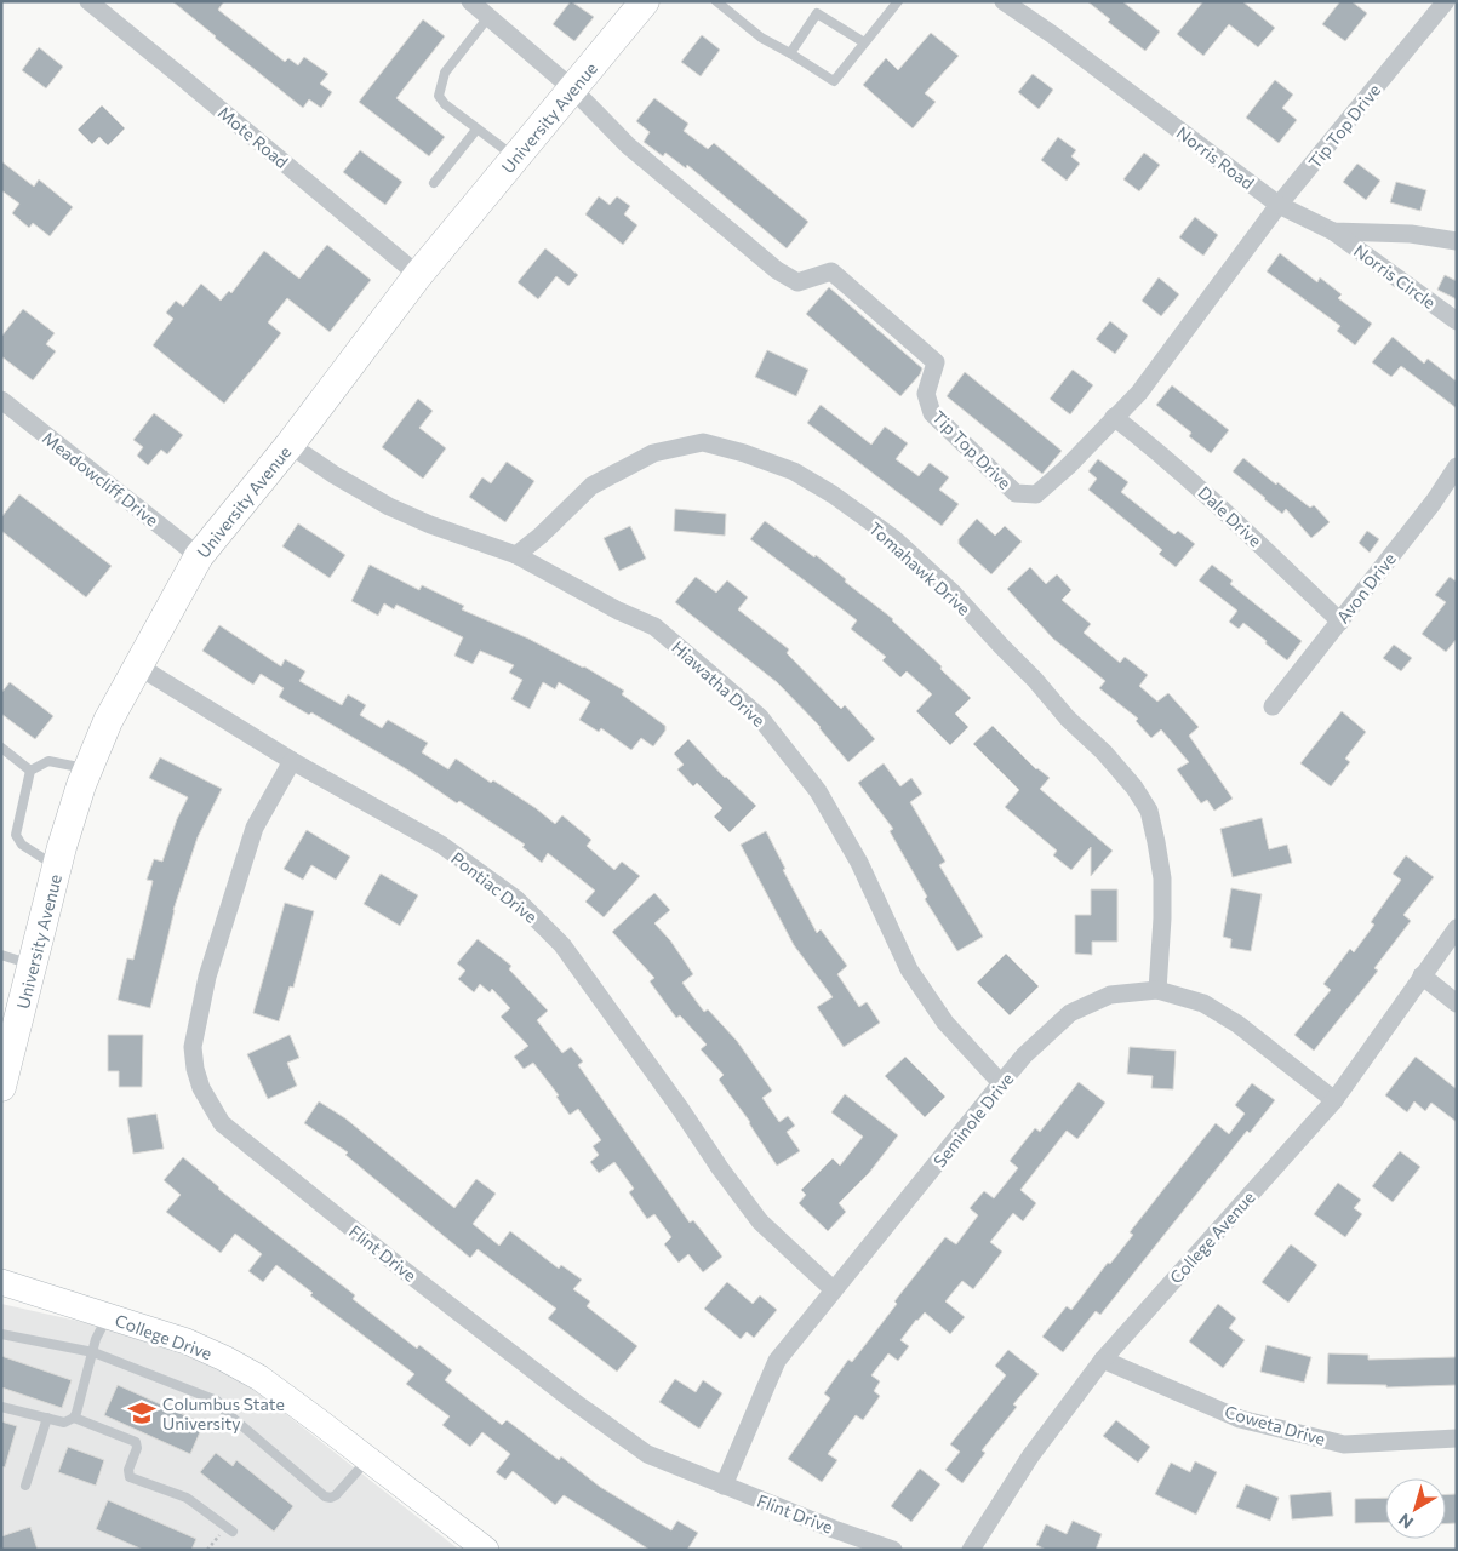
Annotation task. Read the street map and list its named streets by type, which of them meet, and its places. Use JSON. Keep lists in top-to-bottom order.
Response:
{
  "streets": {
    "main road": ["University Avenue"],
    "street": [
      "Tip Top Drive",
      "Mote Road",
      "Norris Road",
      "Norris Circle",
      "Meadowcliff Drive",
      "Dale Drive",
      "Tomahawk Drive",
      "Avon Drive",
      "Hiawatha Drive",
      "Pontiac Drive",
      "Seminole Drive",
      "College Avenue",
      "Flint Drive",
      "College Drive",
      "Coweta Drive"
    ]
  },
  "crossings": [
    ["University Avenue", "Tip Top Drive"],
    ["University Avenue", "Mote Road"],
    ["University Avenue", "Meadowcliff Drive"],
    ["University Avenue", "Hiawatha Drive"],
    ["University Avenue", "Pontiac Drive"],
    ["Tip Top Drive", "Norris Road"],
    ["Tip Top Drive", "Dale Drive"],
    ["Norris Road", "Norris Circle"],
    ["Dale Drive", "Avon Drive"],
    ["Tomahawk Drive", "Hiawatha Drive"],
    ["Tomahawk Drive", "Seminole Drive"],
    ["Hiawatha Drive", "Seminole Drive"],
    ["Pontiac Drive", "Seminole Drive"],
    ["Pontiac Drive", "Flint Drive"],
    ["Seminole Drive", "College Avenue"],
    ["Seminole Drive", "Flint Drive"],
    ["College Avenue", "Coweta Drive"]
  ],
  "places": {
    "school or university": ["Columbus State University"]
  },
  "north": "bottom left"
}
